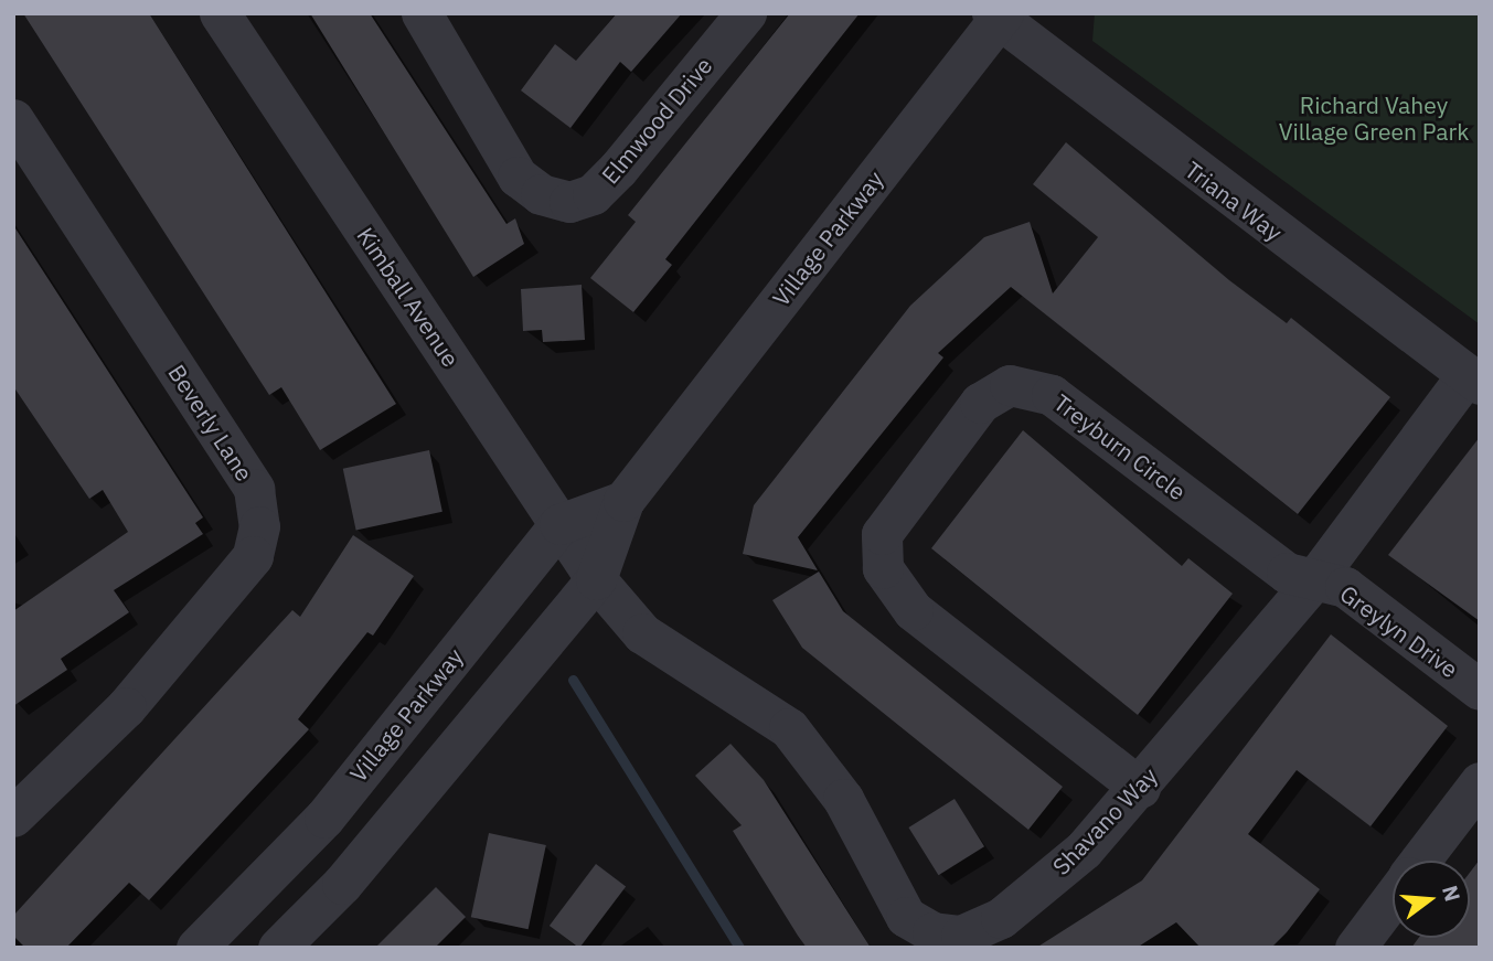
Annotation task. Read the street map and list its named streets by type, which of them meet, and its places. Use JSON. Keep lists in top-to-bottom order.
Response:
{
  "streets": {
    "street": [
      "Elmwood Drive",
      "Triana Way",
      "Village Parkway",
      "Kimball Avenue",
      "Beverly Lane",
      "Treyburn Circle",
      "Greylyn Drive",
      "Shavano Way"
    ]
  },
  "crossings": [
    ["Triana Way", "Village Parkway"],
    ["Triana Way", "Shavano Way"],
    ["Village Parkway", "Kimball Avenue"],
    ["Village Parkway", "Shavano Way"],
    ["Kimball Avenue", "Shavano Way"],
    ["Treyburn Circle", "Greylyn Drive"],
    ["Treyburn Circle", "Shavano Way"],
    ["Greylyn Drive", "Shavano Way"]
  ],
  "parks": ["Richard Vahey Village Green Park"],
  "north": "right"
}
